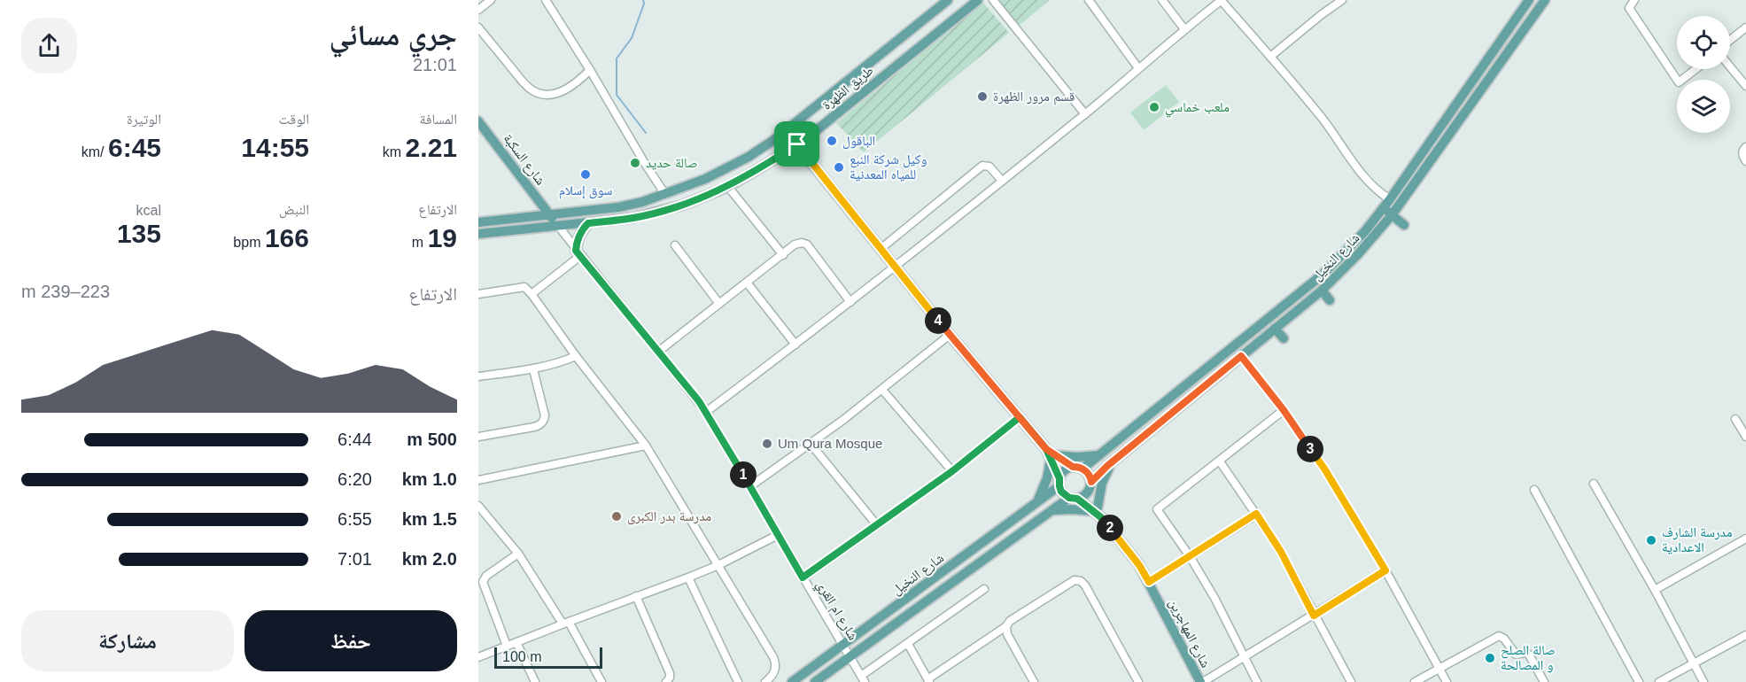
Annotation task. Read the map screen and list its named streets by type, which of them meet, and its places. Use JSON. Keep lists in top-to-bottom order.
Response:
{
  "streets": {
    "main road": [
      "طريق الظهرة",
      "شارع السكبة",
      "شارع النخيل",
      "شارع ام القري",
      "شارع المهاجرين"
    ]
  },
  "crossings": [
    ["طريق الظهرة", "شارع السكبة"],
    ["طريق الظهرة", "شارع ام القري"],
    ["شارع السكبة", "شارع ام القري"],
    ["شارع النخيل", "شارع ام القري"],
    ["شارع النخيل", "شارع المهاجرين"]
  ],
  "places": [
    "قسم مرور الظهرة",
    "ملعب خماسي",
    "الباقول",
    "صالة حديد",
    "وكيل شركة النبع للمياه المعدنية",
    "سوق إسلام",
    "Um Qura Mosque",
    "مدرسة بدر الكبرى",
    "مدرسة الشارف الاعدادية",
    "صالة الصلح و المصالحة"
  ],
  "scale_bar": "100 m",
  "page": {
    "heading": ["جري مسائي", "21:01"],
    "stats": [
      ["المسافة", "2.21 km"],
      ["الوقت", "14:55"],
      ["الوتيرة", "6:45 /km"],
      ["الارتفاع", "19 m"],
      ["النبض", "166 bpm"],
      ["kcal", "135"]
    ],
    "chart": ["الارتفاع", "223–239 m"],
    "pins": [
      "4",
      "3",
      "1",
      "2"
    ],
    "list": [
      {
        "name": "500 m",
        "note": "6:44"
      },
      {
        "name": "1.0 km",
        "note": "6:20"
      },
      {
        "name": "1.5 km",
        "note": "6:55"
      },
      {
        "name": "2.0 km",
        "note": "7:01"
      }
    ],
    "buttons": ["حفظ", "مشاركة"],
    "scale": "100 m"
  }
}
